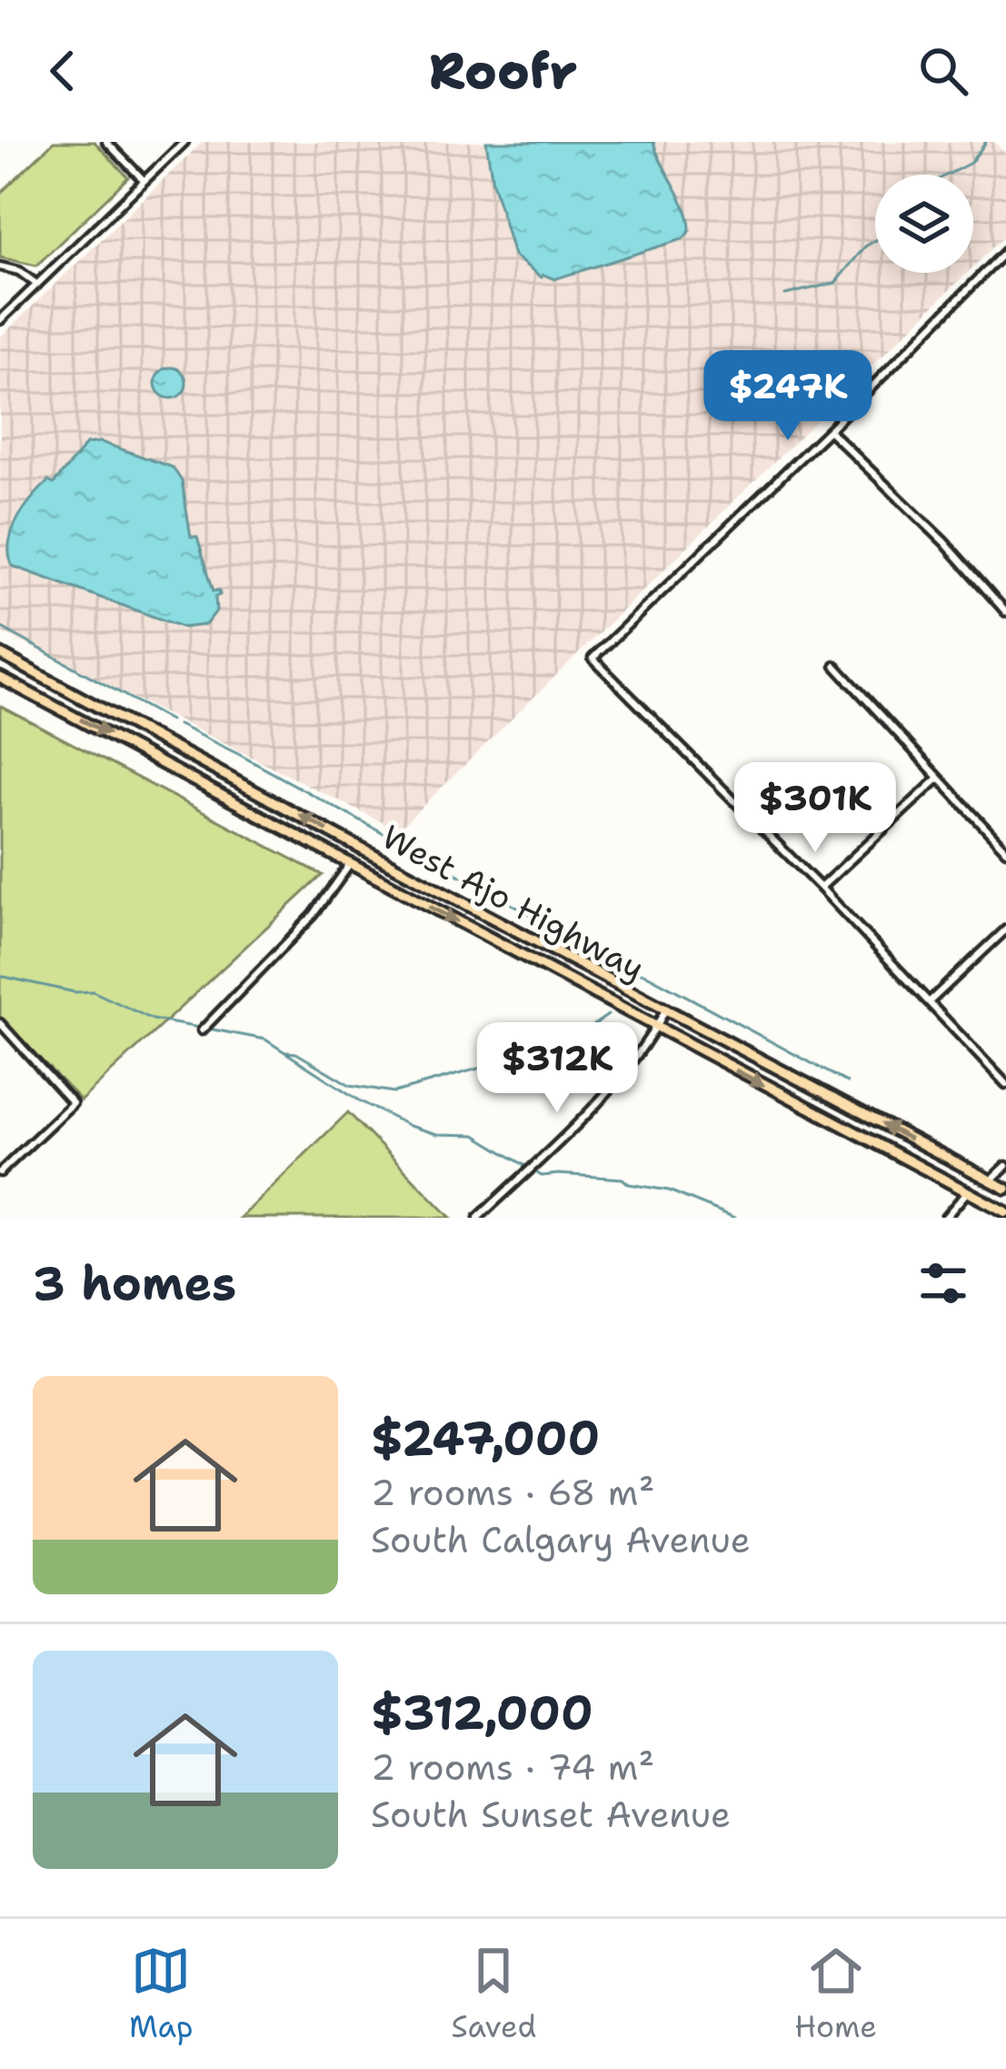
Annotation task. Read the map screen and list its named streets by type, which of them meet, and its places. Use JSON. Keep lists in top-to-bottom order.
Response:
{
  "streets": {
    "main road": ["West Ajo Highway"]
  },
  "page": {
    "header": "Roofr",
    "price": ["$247K", "$301K", "$312K"],
    "heading": "3 homes",
    "list": [
      {
        "name": "$247,000",
        "note": "2 rooms · 68 m² · South Calgary Avenue"
      },
      {
        "name": "$312,000",
        "note": "2 rooms · 74 m² · South Sunset Avenue"
      }
    ],
    "tabs": ["Map", "Saved", "Home"]
  }
}
